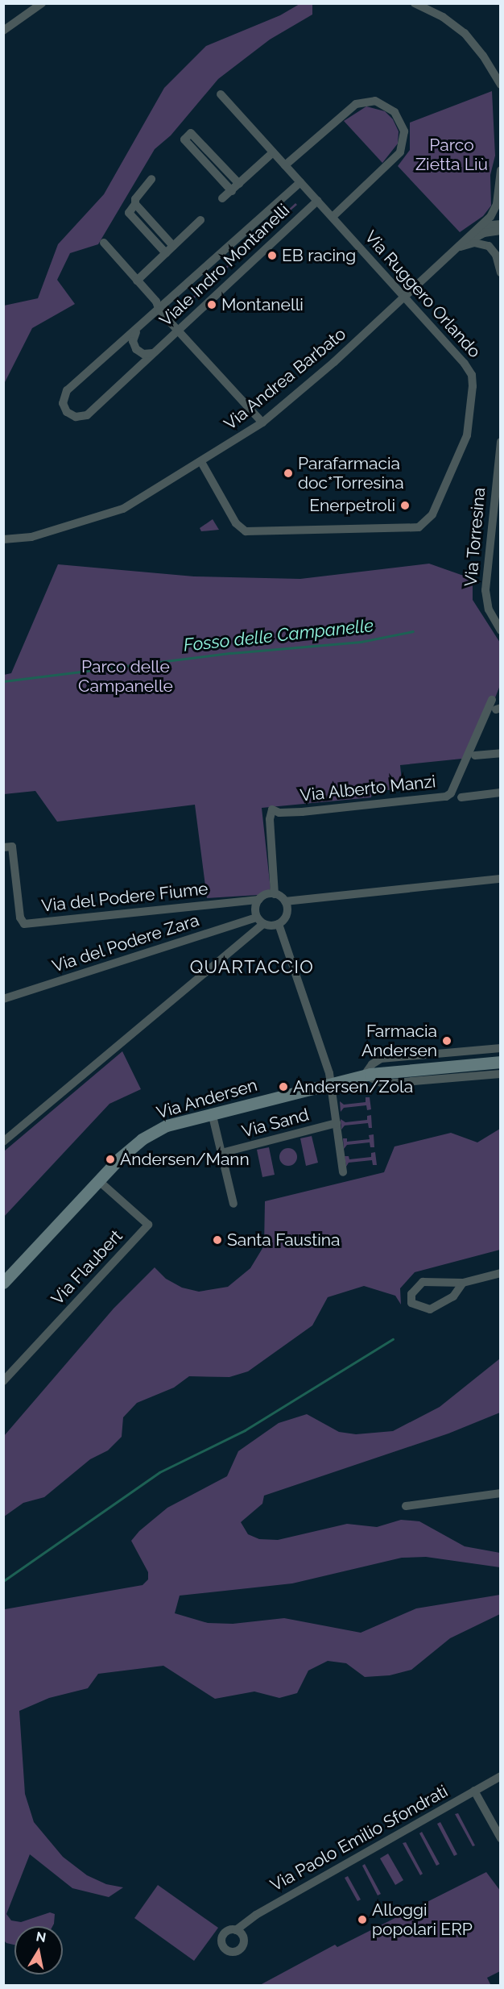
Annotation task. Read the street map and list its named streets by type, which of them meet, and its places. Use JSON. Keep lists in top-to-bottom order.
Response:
{
  "streets": {
    "street": [
      "Viale Indro Montanelli",
      "Via Ruggero Orlando",
      "Via Andrea Barbato",
      "Via Torresina",
      "Via Alberto Manzi",
      "Via del Podere Fiume",
      "Via del Podere Zara",
      "Via Andersen",
      "Via Sand",
      "Via Flaubert",
      "Via Paolo Emilio Sfondrati"
    ]
  },
  "crossings": [
    ["Viale Indro Montanelli", "Via Ruggero Orlando"],
    ["Via Ruggero Orlando", "Via Andrea Barbato"],
    ["Via Alberto Manzi", "Via del Podere Fiume"],
    ["Via Alberto Manzi", "Via del Podere Zara"],
    ["Via del Podere Fiume", "Via del Podere Zara"],
    ["Via Andersen", "Via Flaubert"]
  ],
  "districts": ["QUARTACCIO"],
  "water": ["Fosso delle Campanelle"],
  "parks": ["Parco Zietta Liù", "Parco delle Campanelle"],
  "places": [
    "EB racing",
    "Montanelli",
    "Parafarmacia doc*Torresina",
    "Enerpetroli",
    "Farmacia Andersen",
    "Andersen/Zola",
    "Andersen/Mann",
    "Santa Faustina",
    "Alloggi popolari ERP"
  ],
  "north": "top"
}
